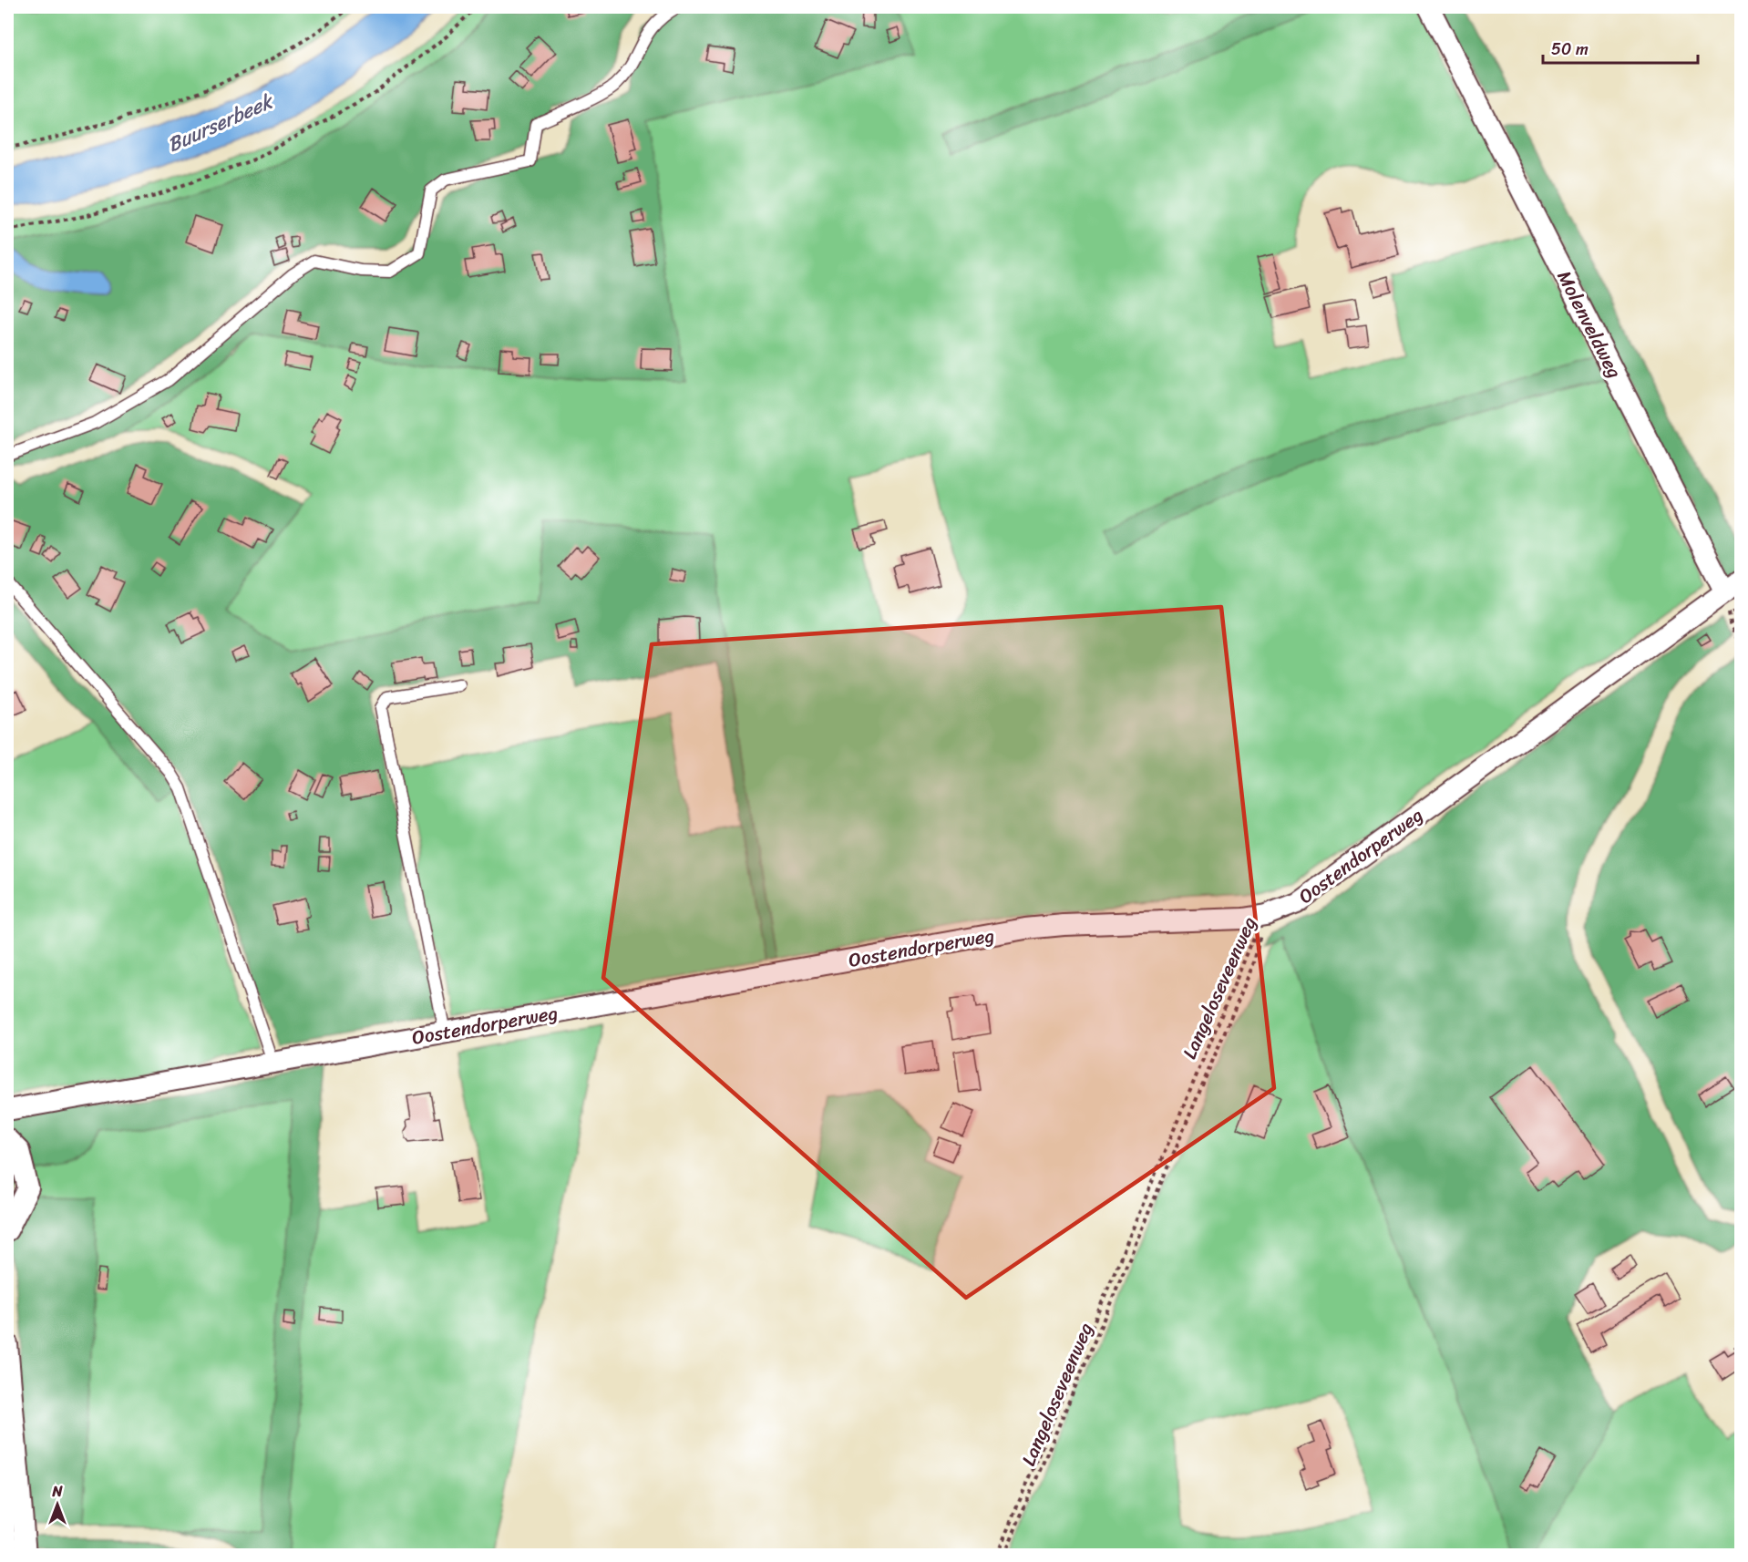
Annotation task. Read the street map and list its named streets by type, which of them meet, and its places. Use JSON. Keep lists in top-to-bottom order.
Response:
{
  "streets": {
    "street": ["Molenveldweg", "Oostendorperweg"],
    "path": ["Langeloseveenweg"]
  },
  "crossings": [
    ["Molenveldweg", "Oostendorperweg"],
    ["Oostendorperweg", "Langeloseveenweg"]
  ],
  "water": ["Buurserbeek"],
  "scale_bar": "50 m",
  "north": "top"
}
